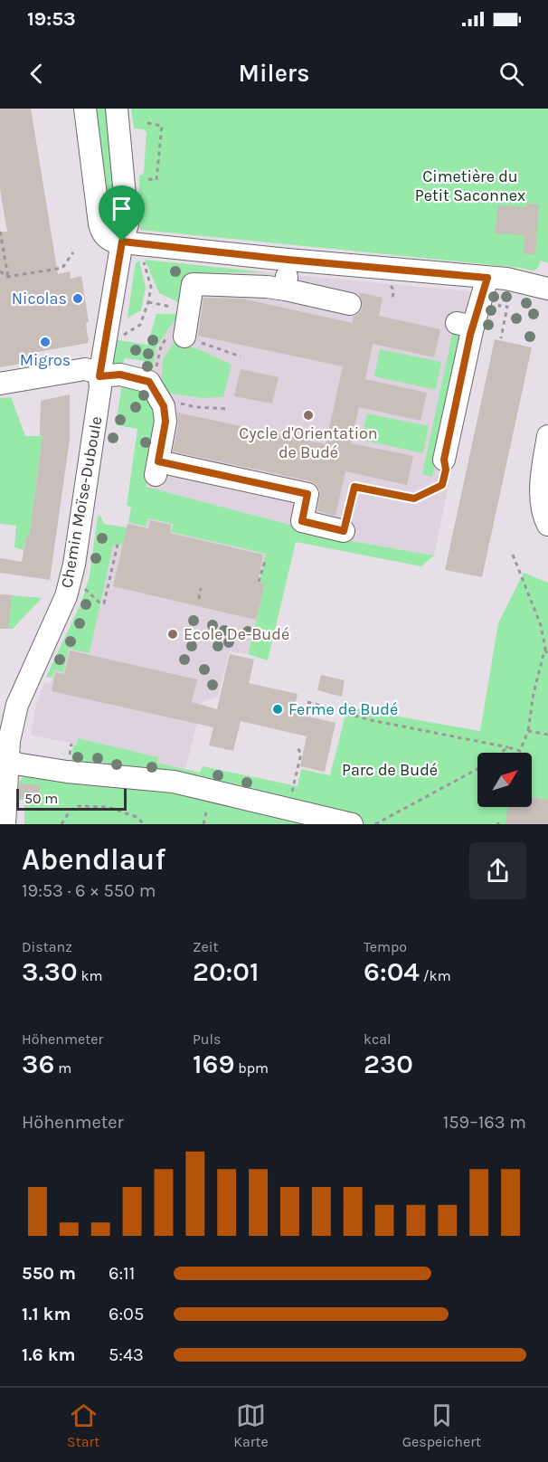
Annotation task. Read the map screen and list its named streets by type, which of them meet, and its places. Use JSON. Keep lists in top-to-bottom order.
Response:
{
  "streets": {
    "street": ["Chemin Moïse-Duboule"]
  },
  "parks": ["Cimetière du Petit Saconnex", "Parc de Budé"],
  "places": [
    "Nicolas",
    "Migros",
    "Cycle d'Orientation de Budé",
    "Ecole De-Budé",
    "Ferme de Budé"
  ],
  "scale_bar": "50 m",
  "north": "top right",
  "page": {
    "status": "19:53",
    "header": "Milers",
    "scale": "50 m",
    "heading": ["Abendlauf", "19:53 · 6 × 550 m"],
    "stats": [
      ["Distanz", "3.30 km"],
      ["Zeit", "20:01"],
      ["Tempo", "6:04 /km"],
      ["Höhenmeter", "36 m"],
      ["Puls", "169 bpm"],
      ["kcal", "230"]
    ],
    "chart": ["Höhenmeter", "159–163 m"],
    "list": [
      {
        "name": "550 m",
        "note": "6:11"
      },
      {
        "name": "1.1 km",
        "note": "6:05"
      },
      {
        "name": "1.6 km",
        "note": "5:43"
      }
    ],
    "tabs": ["Start", "Karte", "Gespeichert"]
  }
}
